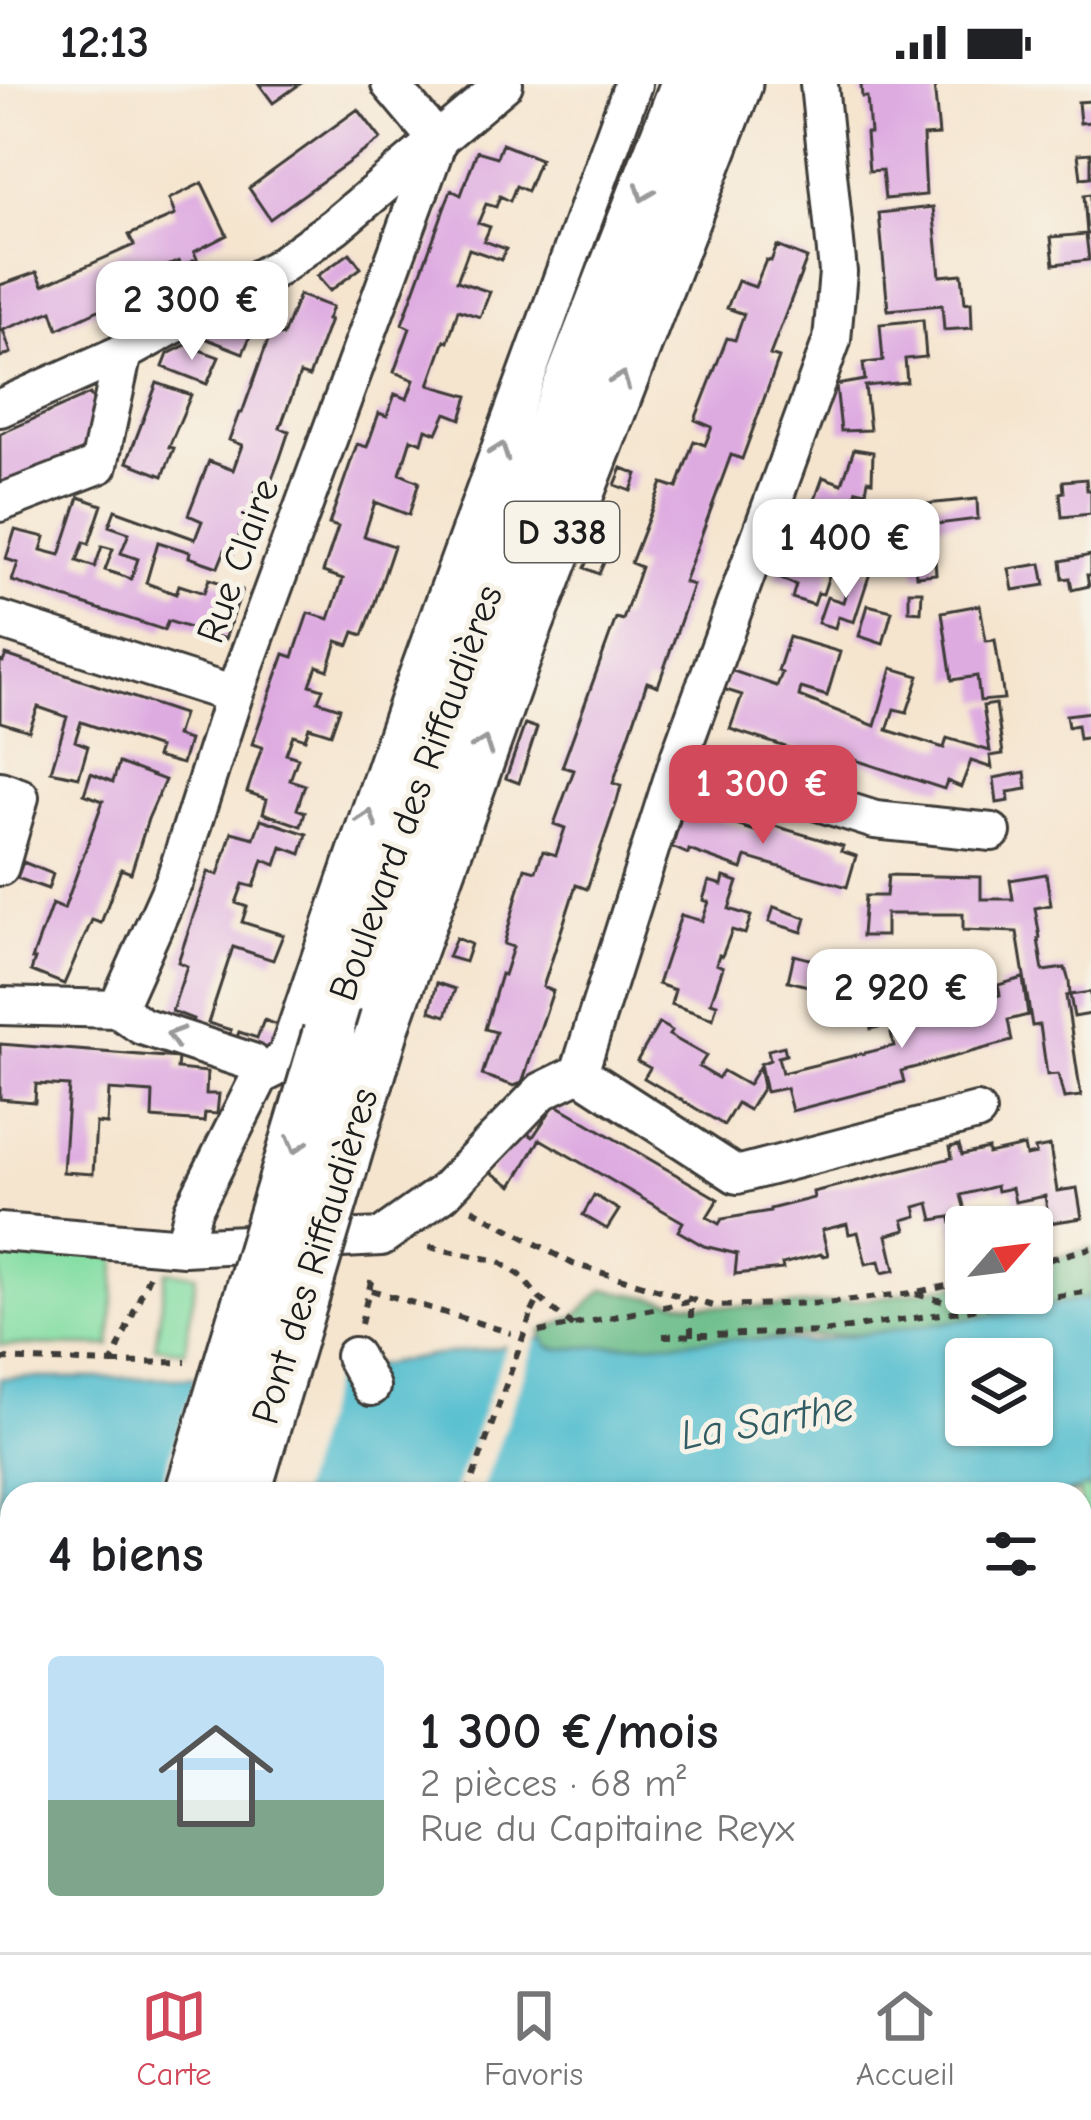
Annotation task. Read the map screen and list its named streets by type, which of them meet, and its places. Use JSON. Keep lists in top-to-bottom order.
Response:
{
  "streets": {
    "highway": ["D 338", "Boulevard des Riffaudières", "Pont des Riffaudières"],
    "street": ["Rue Claire"]
  },
  "crossings": [
    ["Boulevard des Riffaudières", "Pont des Riffaudières"]
  ],
  "water": ["La Sarthe"],
  "north": "top right",
  "page": {
    "status": "12:13",
    "price": [
      "2 300 €",
      "1 400 €",
      "1 300 €",
      "2 920 €"
    ],
    "heading": "4 biens",
    "list": [
      {
        "name": "1 300 €/mois",
        "note": "2 pièces · 68 m² · Rue du Capitaine Reyx"
      }
    ],
    "tabs": ["Carte", "Favoris", "Accueil"]
  }
}
